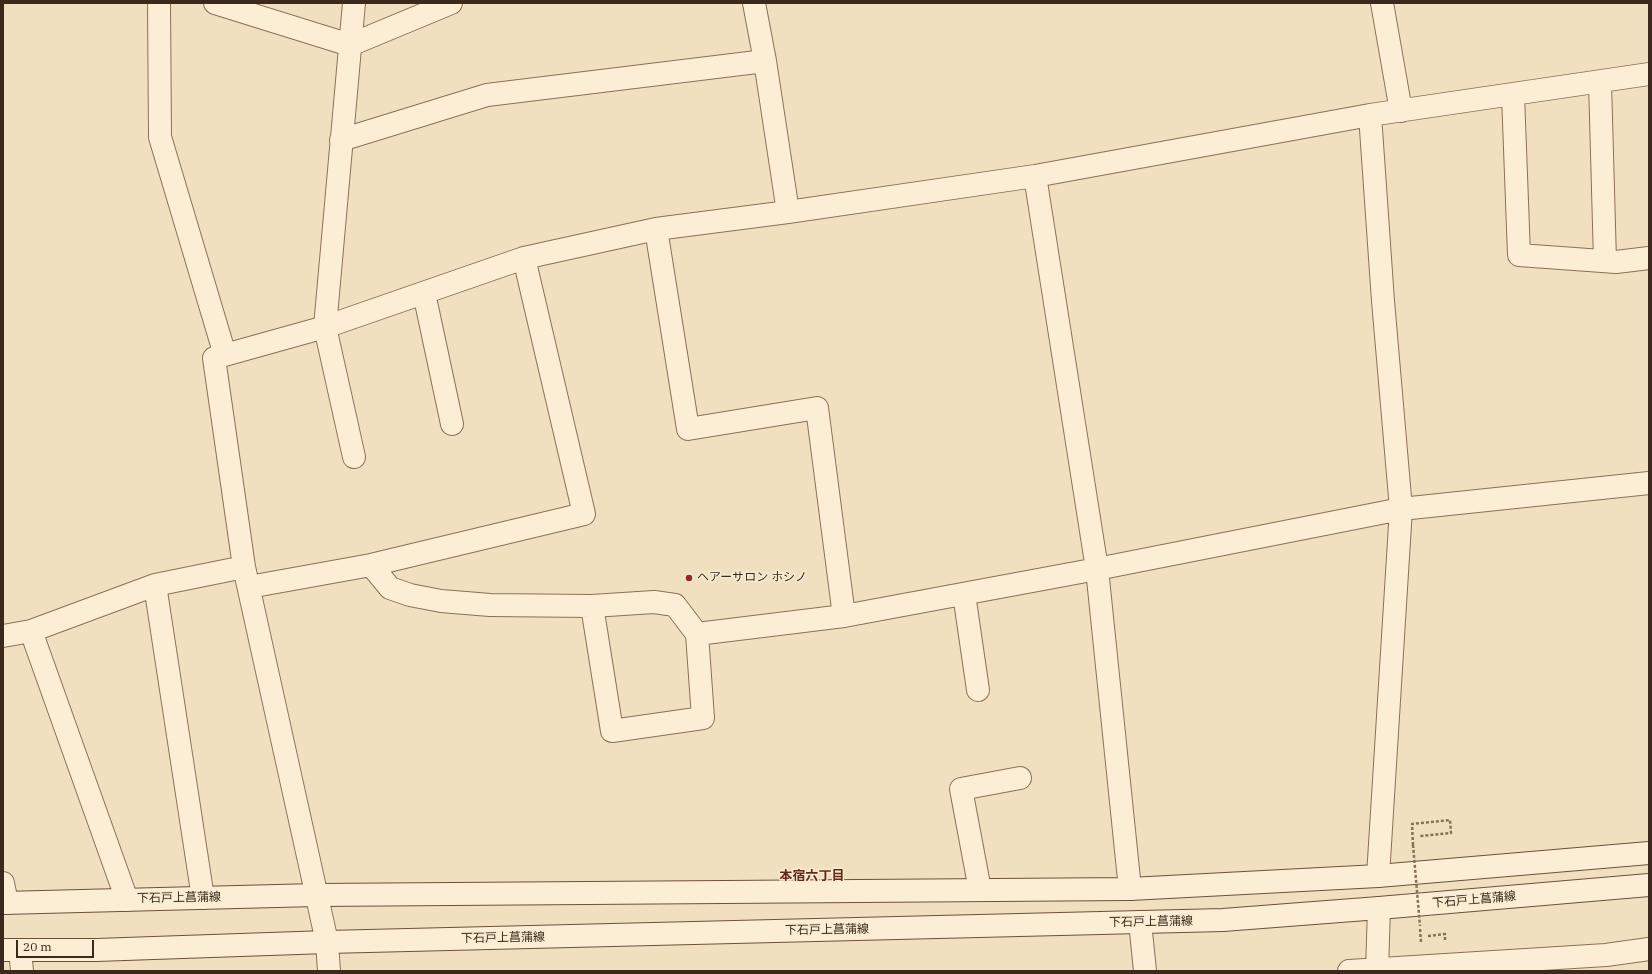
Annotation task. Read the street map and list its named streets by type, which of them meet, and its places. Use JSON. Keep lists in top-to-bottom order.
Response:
{
  "streets": {
    "street": ["下石戸上菖蒲線"]
  },
  "districts": ["本宿六丁目"],
  "places": ["ヘアーサロン ホシノ"],
  "scale_bar": "20 m"
}
